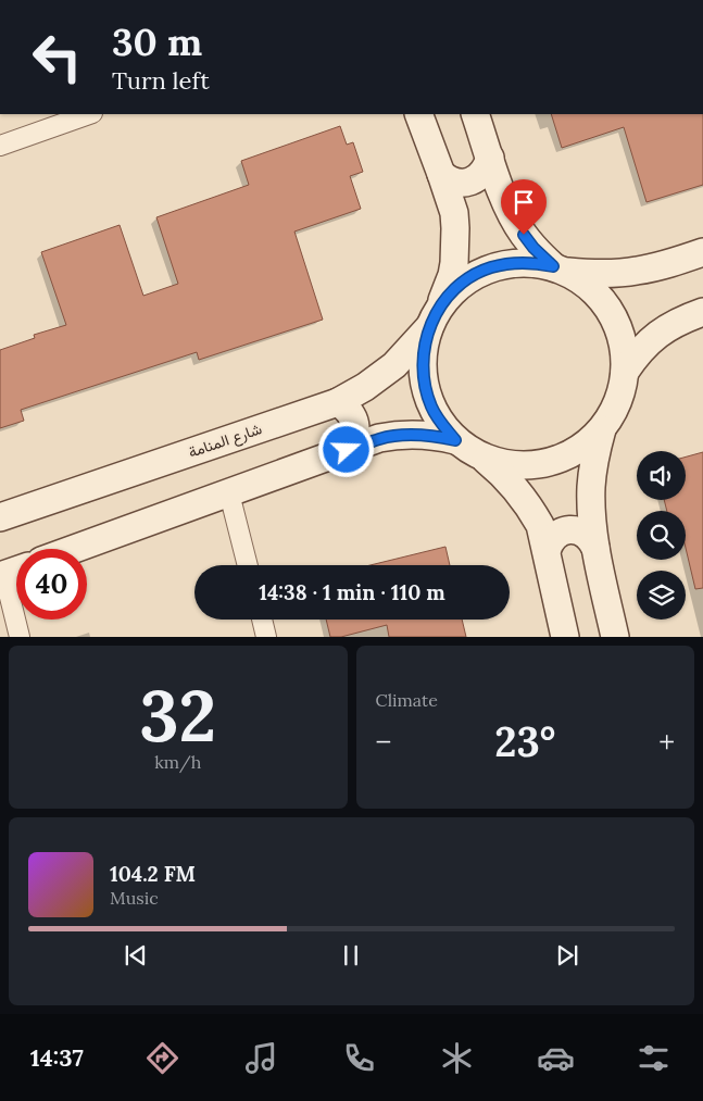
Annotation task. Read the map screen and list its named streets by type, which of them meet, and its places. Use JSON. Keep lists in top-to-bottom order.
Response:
{
  "streets": {
    "street": ["شارع المنامة"]
  },
  "page": {
    "turn": ["30 m", "Turn left"],
    "limit": "40",
    "trip": "14:38 · 1 min · 110 m",
    "tile": [
      ["32", "km/h"],
      "Climate"
    ],
    "heat": ["−", "23°", "+"],
    "song": ["104.2 FM", "Music"],
    "tabs": "14:37"
  }
}
